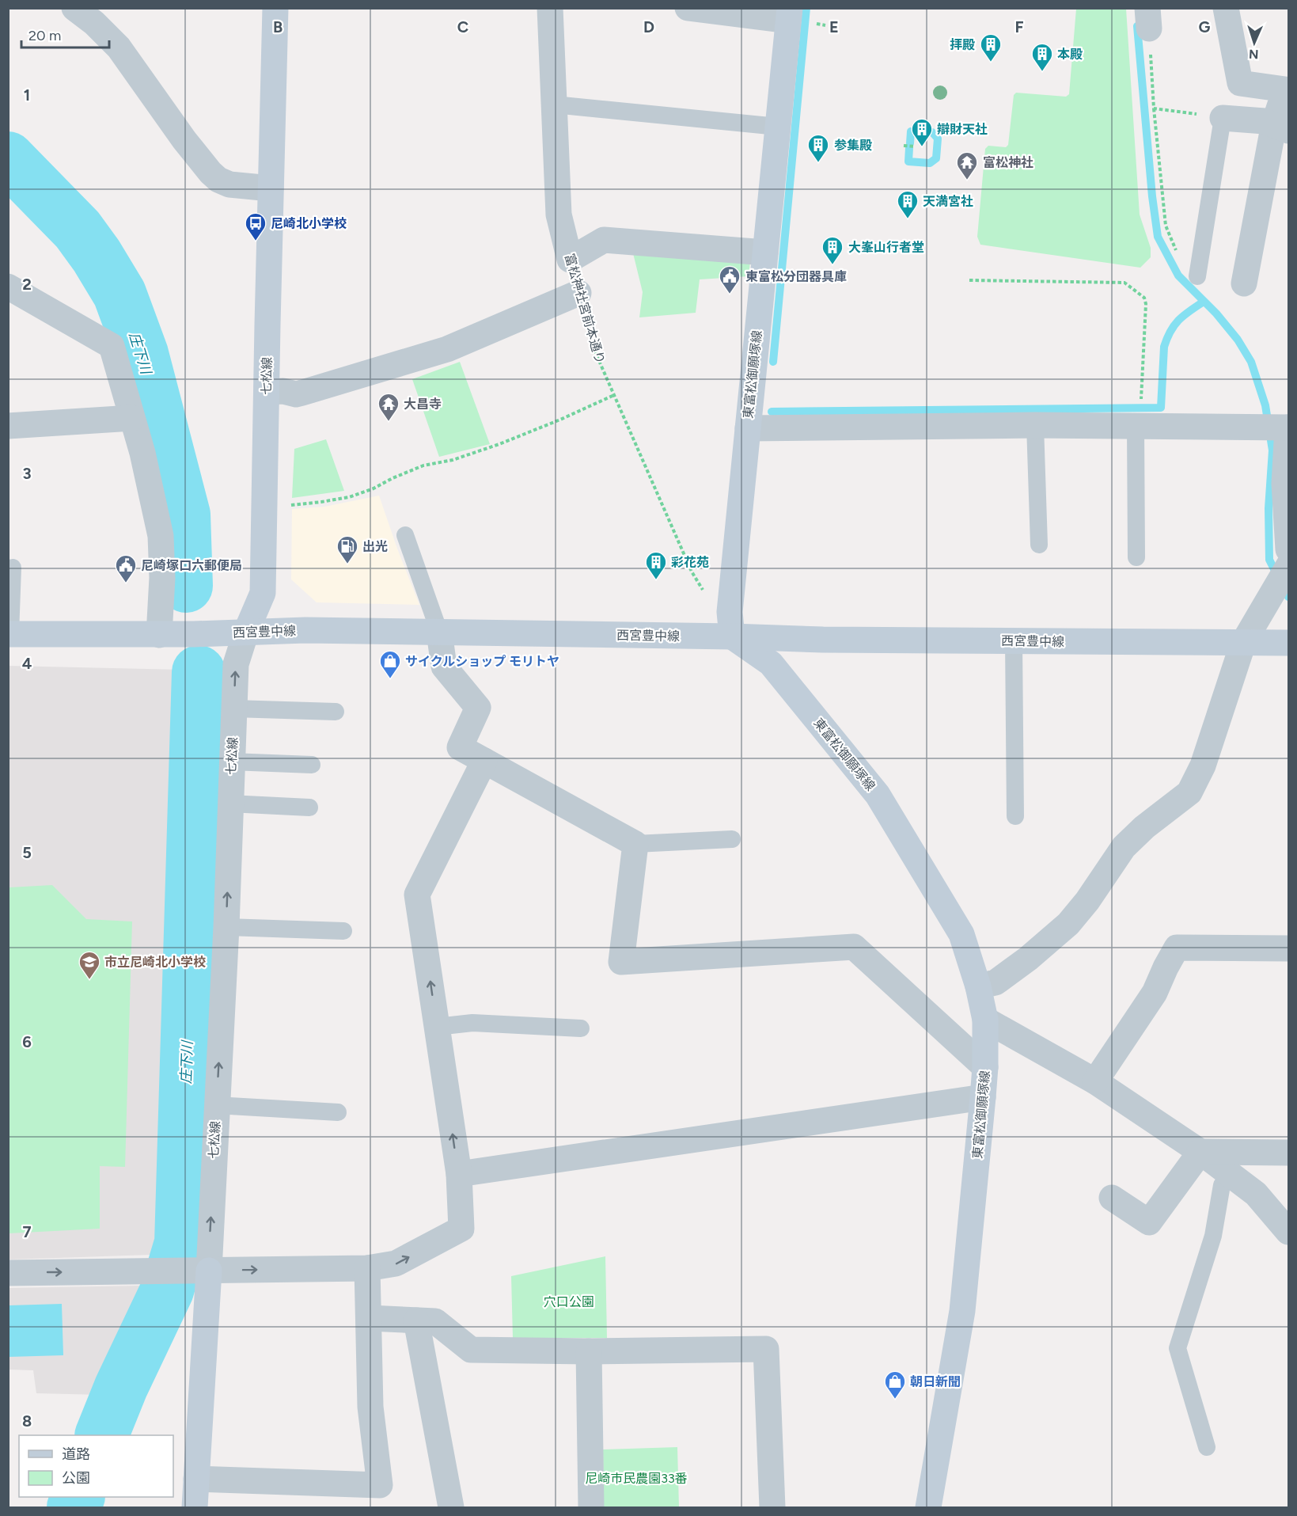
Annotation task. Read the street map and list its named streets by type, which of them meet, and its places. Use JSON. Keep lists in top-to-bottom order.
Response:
{
  "streets": {
    "main road": ["東富松御願塚線", "七松線", "西宮豊中線"],
    "street": ["富松神社宮前本通り"]
  },
  "crossings": [
    ["富松神社宮前本通り", "東富松御願塚線"],
    ["東富松御願塚線", "西宮豊中線"],
    ["七松線", "西宮豊中線"]
  ],
  "one_way": ["七松線"],
  "water": ["庄下川"],
  "parks": ["穴口公園", "尼崎市民農園33番"],
  "places": {
    "building": [
      "拝殿",
      "本殿",
      "辯財天社",
      "参集殿",
      "天満宮社",
      "大峯山行者堂",
      "彩花苑"
    ],
    "temple": ["富松神社", "大昌寺"],
    "bus stop": ["尼崎北小学校"],
    "public building": ["東富松分団器具庫", "尼崎塚口六郵便局"],
    "fuel station": ["出光"],
    "shop": ["サイクルショップ モリトヤ", "朝日新聞"],
    "school or university": ["市立尼崎北小学校"]
  },
  "legend": ["道路", "公園"],
  "scale_bar": "20 m",
  "north": "bottom",
  "grid": {
    "columns": [
      "B",
      "C",
      "D",
      "E",
      "F",
      "G"
    ],
    "rows": [
      "1",
      "2",
      "3",
      "4",
      "5",
      "6",
      "7",
      "8"
    ]
  }
}
